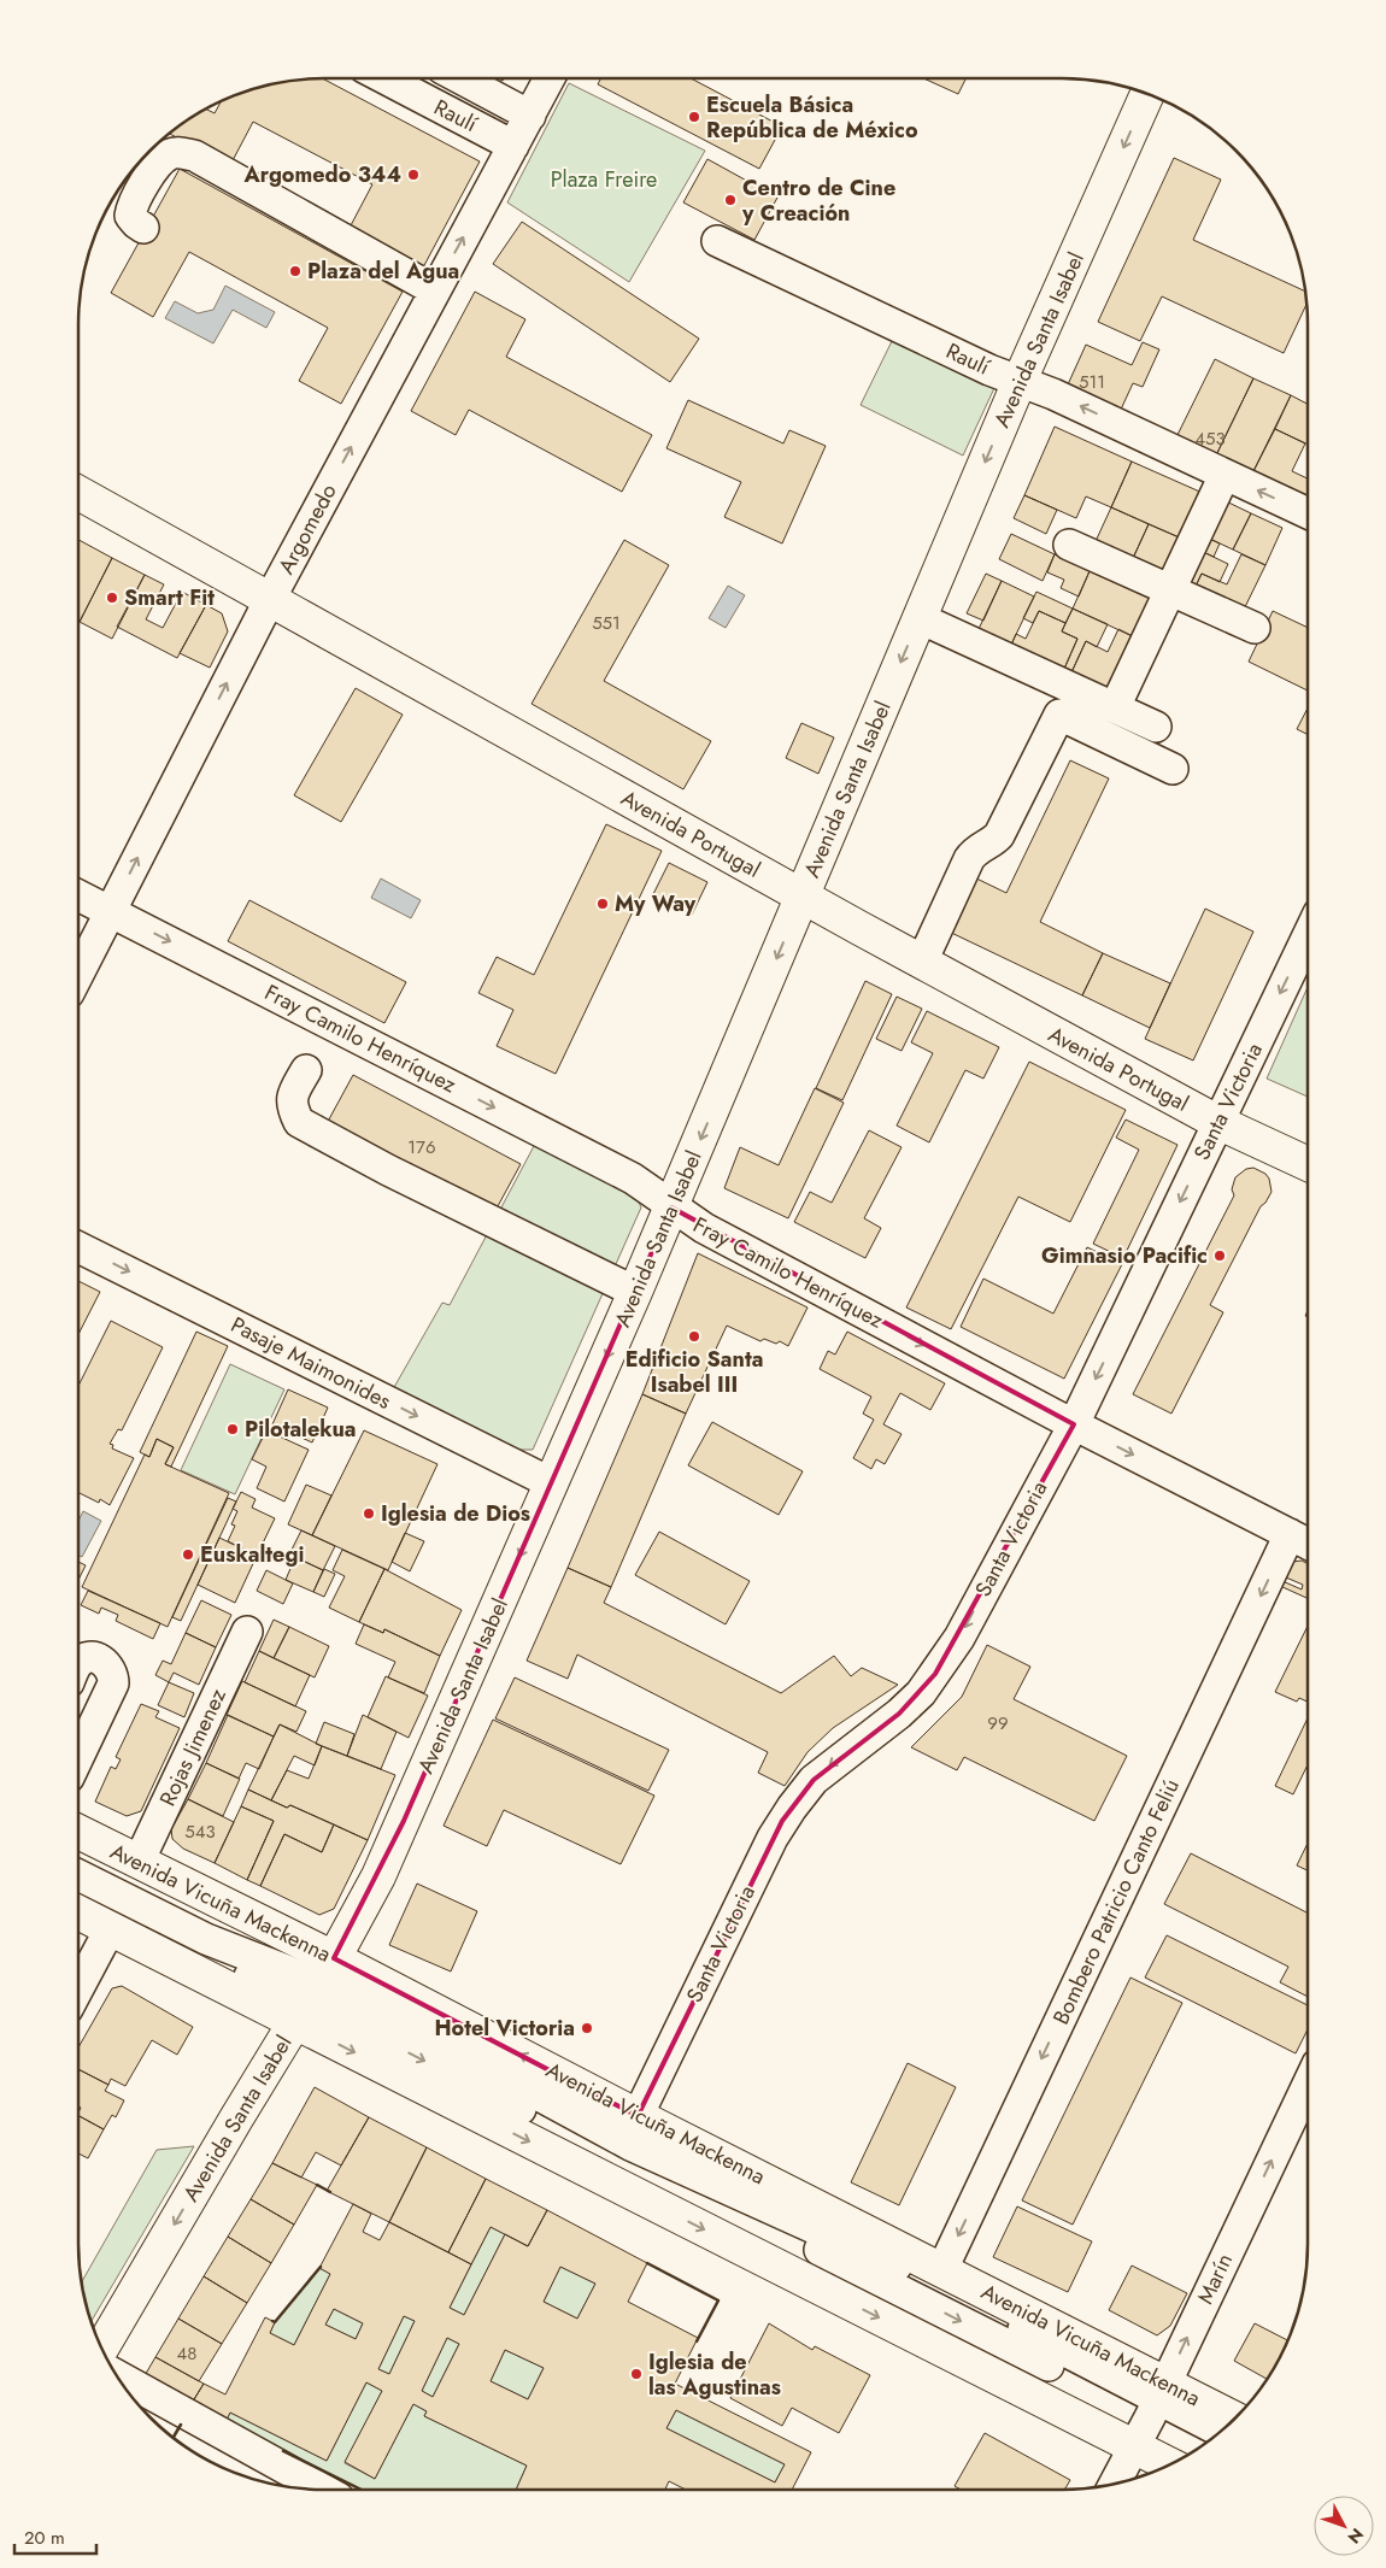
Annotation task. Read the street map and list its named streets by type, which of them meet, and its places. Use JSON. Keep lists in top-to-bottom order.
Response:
{
  "streets": {
    "main road": ["Avenida Santa Isabel", "Avenida Portugal", "Avenida Vicuña Mackenna"],
    "street": [
      "Raulí",
      "Argomedo",
      "Fray Camilo Henríquez",
      "Santa Victoria",
      "Pasaje Maimonides",
      "Rojas Jimenez",
      "Bombero Patricio Canto Feliú",
      "Marín"
    ]
  },
  "crossings": [
    ["Raulí", "Avenida Santa Isabel"],
    ["Raulí", "Argomedo"],
    ["Avenida Santa Isabel", "Avenida Portugal"],
    ["Avenida Santa Isabel", "Fray Camilo Henríquez"],
    ["Avenida Santa Isabel", "Pasaje Maimonides"],
    ["Avenida Santa Isabel", "Avenida Vicuña Mackenna"],
    ["Argomedo", "Avenida Portugal"],
    ["Argomedo", "Fray Camilo Henríquez"],
    ["Avenida Portugal", "Santa Victoria"],
    ["Fray Camilo Henríquez", "Santa Victoria"],
    ["Fray Camilo Henríquez", "Bombero Patricio Canto Feliú"],
    ["Santa Victoria", "Avenida Vicuña Mackenna"],
    ["Rojas Jimenez", "Avenida Vicuña Mackenna"],
    ["Bombero Patricio Canto Feliú", "Avenida Vicuña Mackenna"],
    ["Avenida Vicuña Mackenna", "Marín"]
  ],
  "one_way": [
    "Avenida Santa Isabel",
    "Argomedo",
    "Santa Victoria",
    "Bombero Patricio Canto Feliú",
    "Marín"
  ],
  "parks": ["Plaza Freire"],
  "places": [
    "Escuela Básica República de México",
    "Argomedo 344",
    "Centro de Cine y Creación",
    "Plaza del Agua",
    "Smart Fit",
    "My Way",
    "Gimnasio Pacific",
    "Edificio Santa Isabel III",
    "Pilotalekua",
    "Iglesia de Dios",
    "Euskaltegi",
    "Hotel Victoria",
    "Iglesia de las Agustinas"
  ],
  "house_numbers": [
    "511",
    "453",
    "551",
    "176",
    "99",
    "543",
    "48"
  ],
  "scale_bar": "20 m",
  "north": "bottom right"
}
